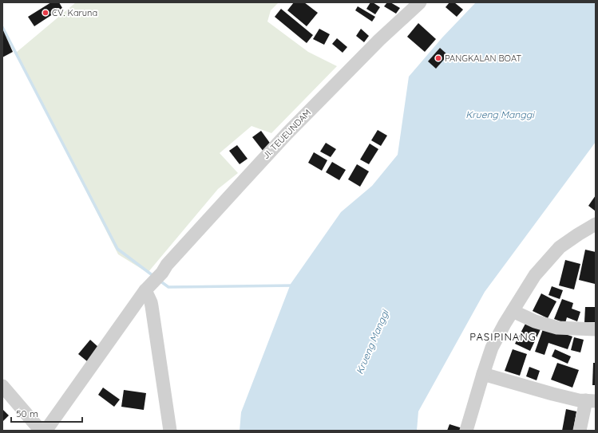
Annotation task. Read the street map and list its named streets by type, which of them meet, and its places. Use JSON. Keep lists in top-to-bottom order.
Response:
{
  "streets": {
    "street": ["JI. TEUEUNDAM"]
  },
  "districts": ["PASIPINANG"],
  "water": ["Krueng Manggi"],
  "places": ["CV. Karuna", "PANGKALAN BOAT"],
  "scale_bar": "50 m"
}
